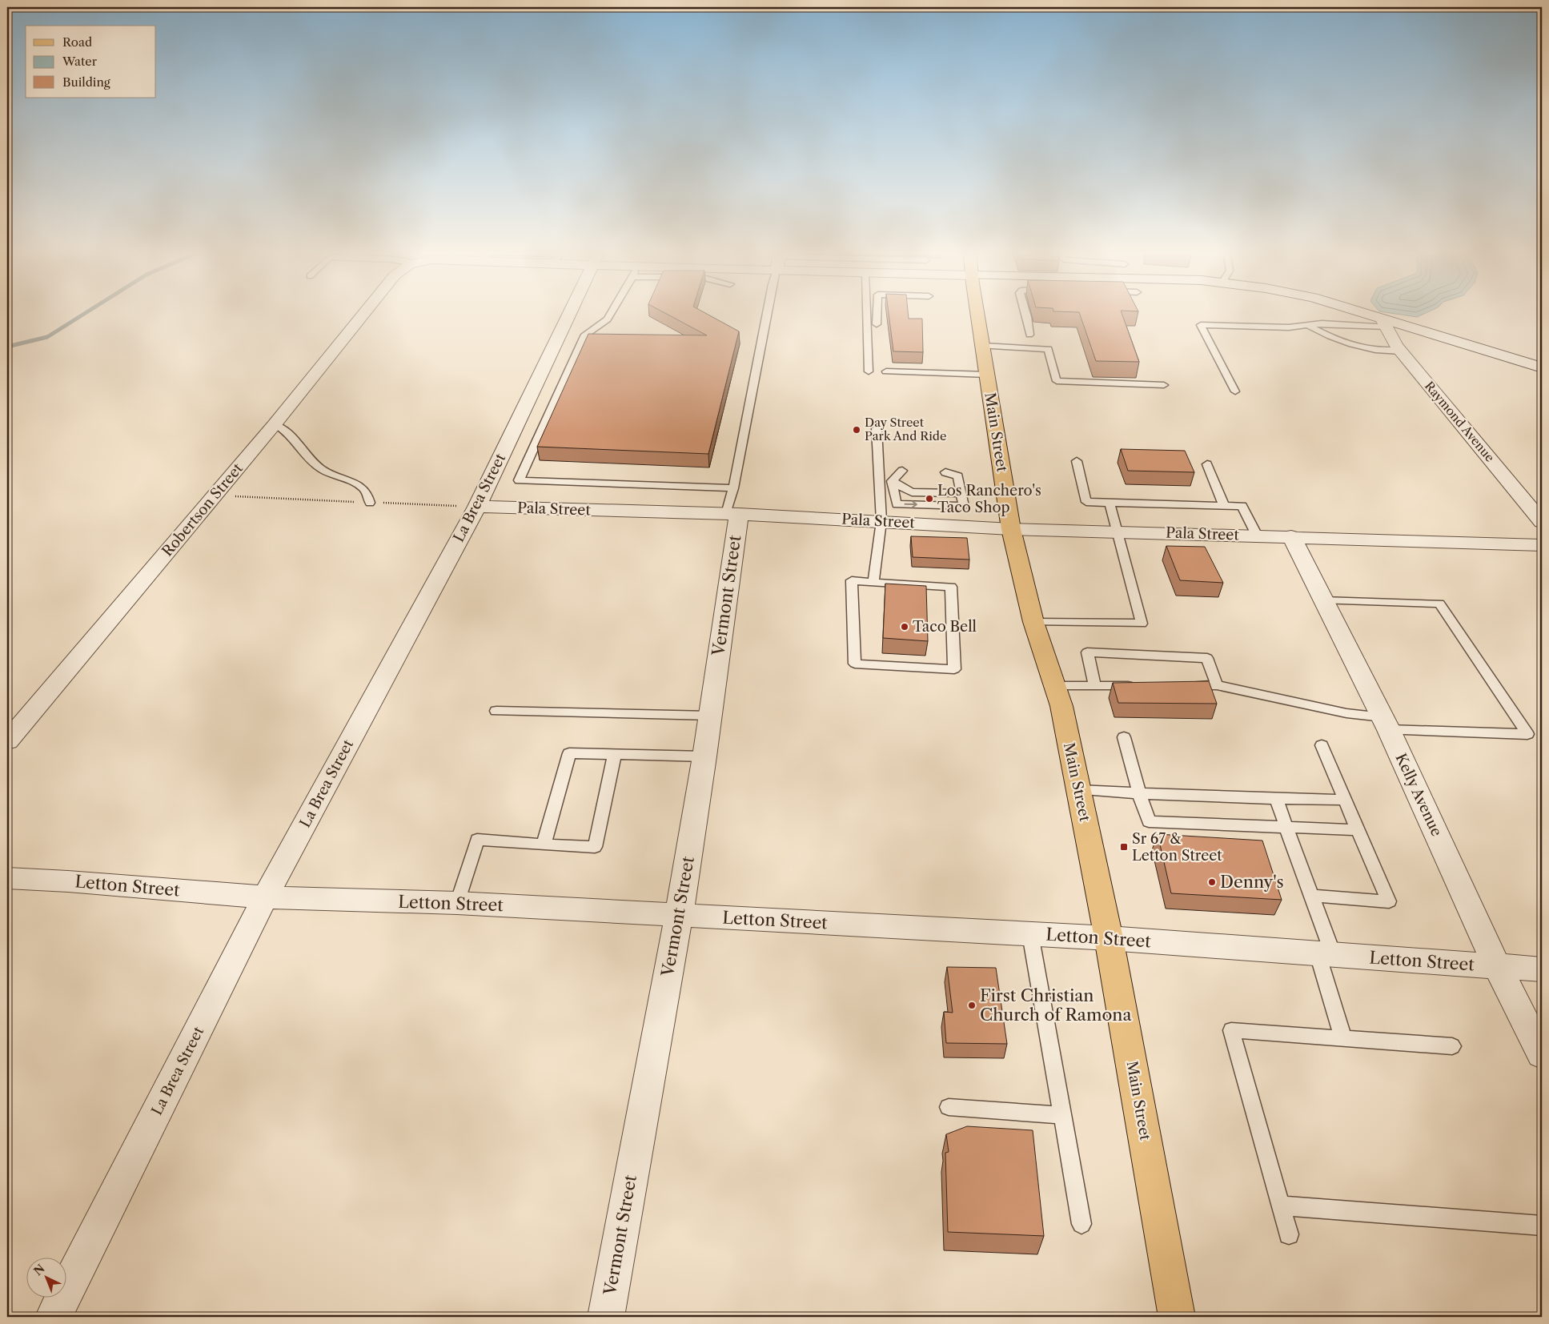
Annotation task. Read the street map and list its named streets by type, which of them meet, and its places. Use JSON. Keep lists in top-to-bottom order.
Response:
{
  "streets": {
    "main road": ["Main Street"],
    "street": [
      "Raymond Avenue",
      "La Brea Street",
      "Pala Street",
      "Robertson Street",
      "Vermont Street",
      "Kelly Avenue",
      "Letton Street"
    ]
  },
  "crossings": [
    ["Main Street", "Pala Street"],
    ["Main Street", "Letton Street"],
    ["La Brea Street", "Pala Street"],
    ["La Brea Street", "Letton Street"],
    ["Pala Street", "Vermont Street"],
    ["Pala Street", "Kelly Avenue"],
    ["Vermont Street", "Letton Street"],
    ["Kelly Avenue", "Letton Street"]
  ],
  "places": {
    "other": [
      "Day Street Park And Ride",
      "Los Ranchero's Taco Shop",
      "Taco Bell",
      "Denny's",
      "First Christian Church of Ramona"
    ],
    "transit": ["Sr 67 & Letton Street"]
  },
  "legend": ["Road", "Water", "Building"],
  "north": "top left"
}
